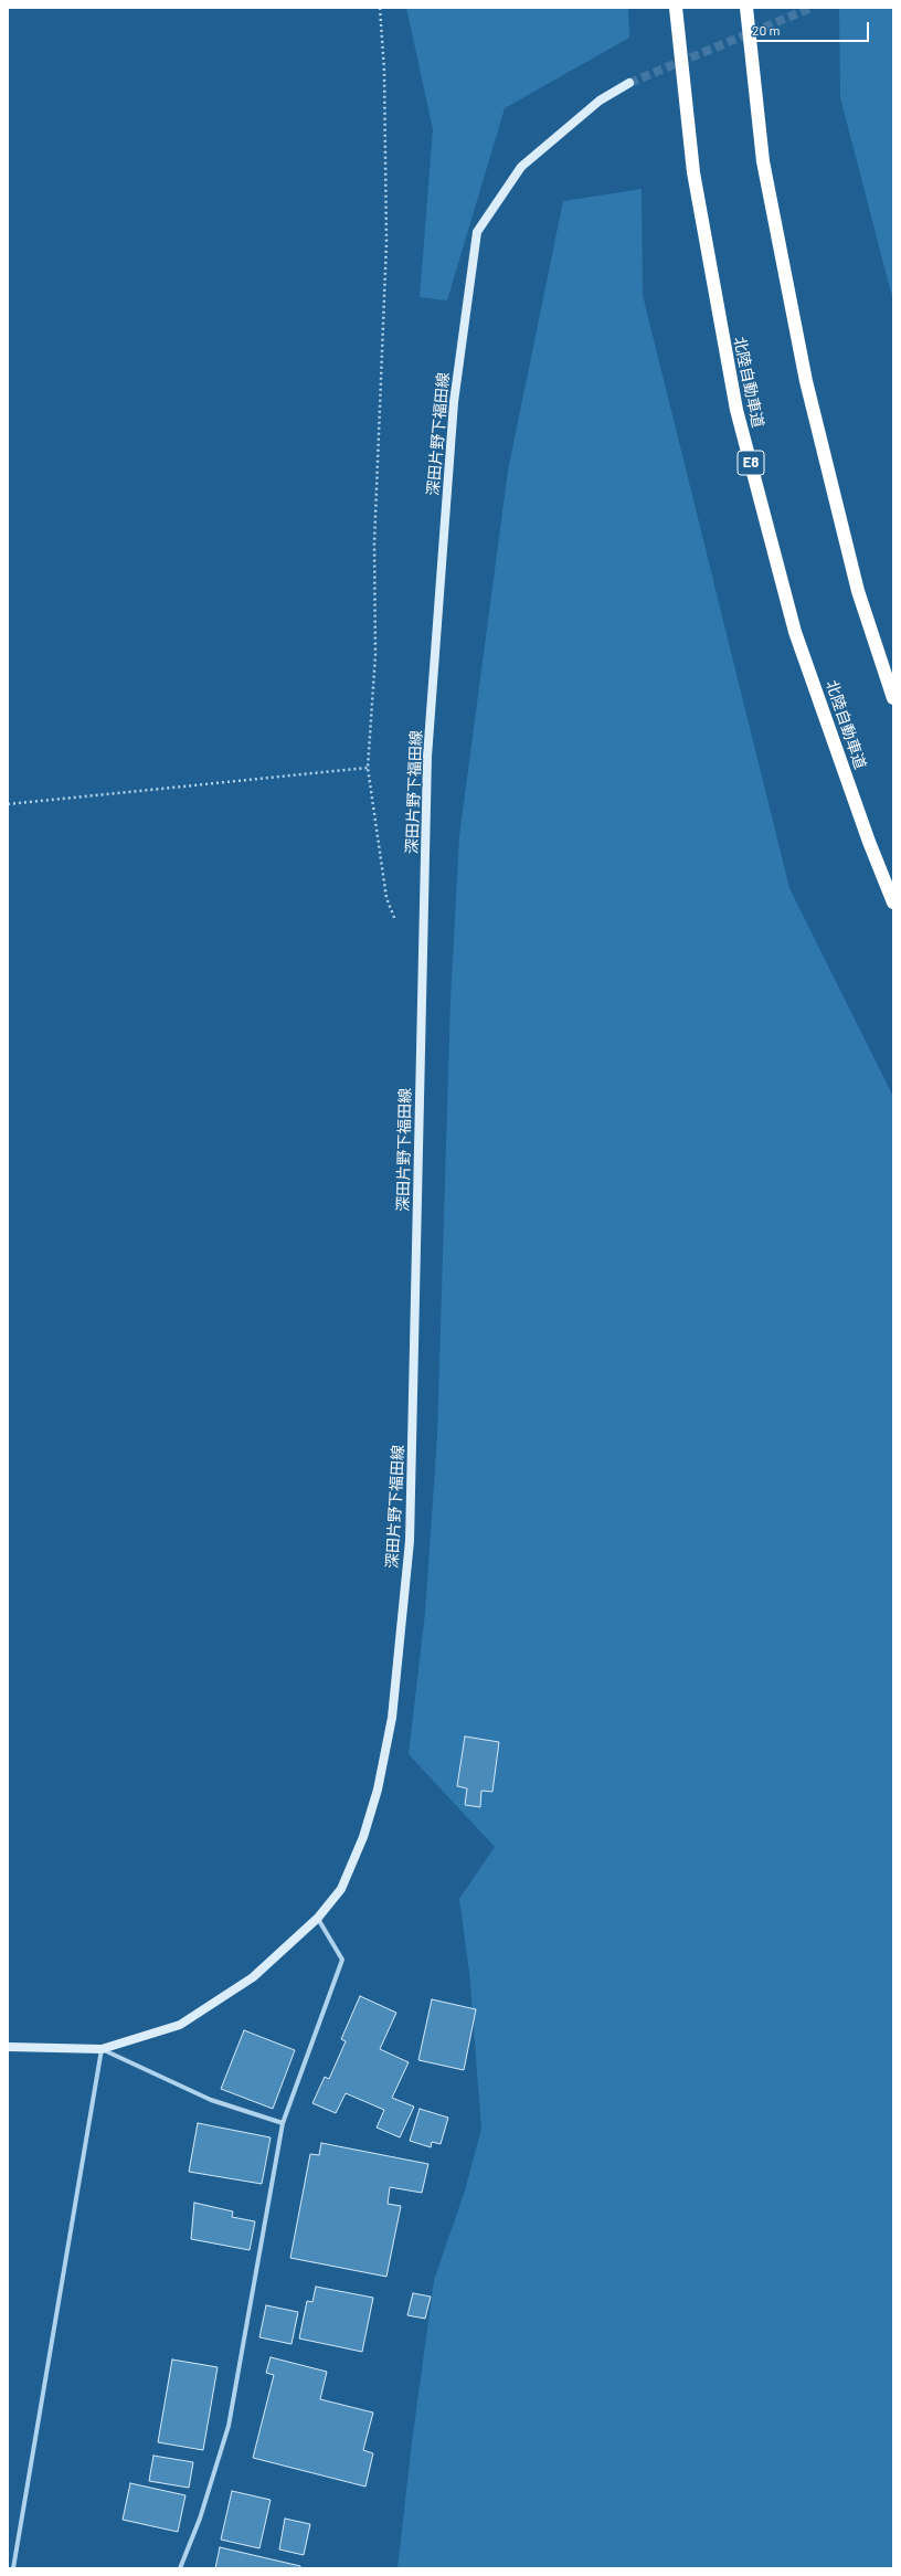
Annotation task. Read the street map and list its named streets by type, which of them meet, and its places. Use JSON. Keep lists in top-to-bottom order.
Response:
{
  "streets": {
    "highway": ["北陸自動車道", "E8"],
    "main road": ["深田片野下福田線"]
  },
  "scale_bar": "20 m"
}
